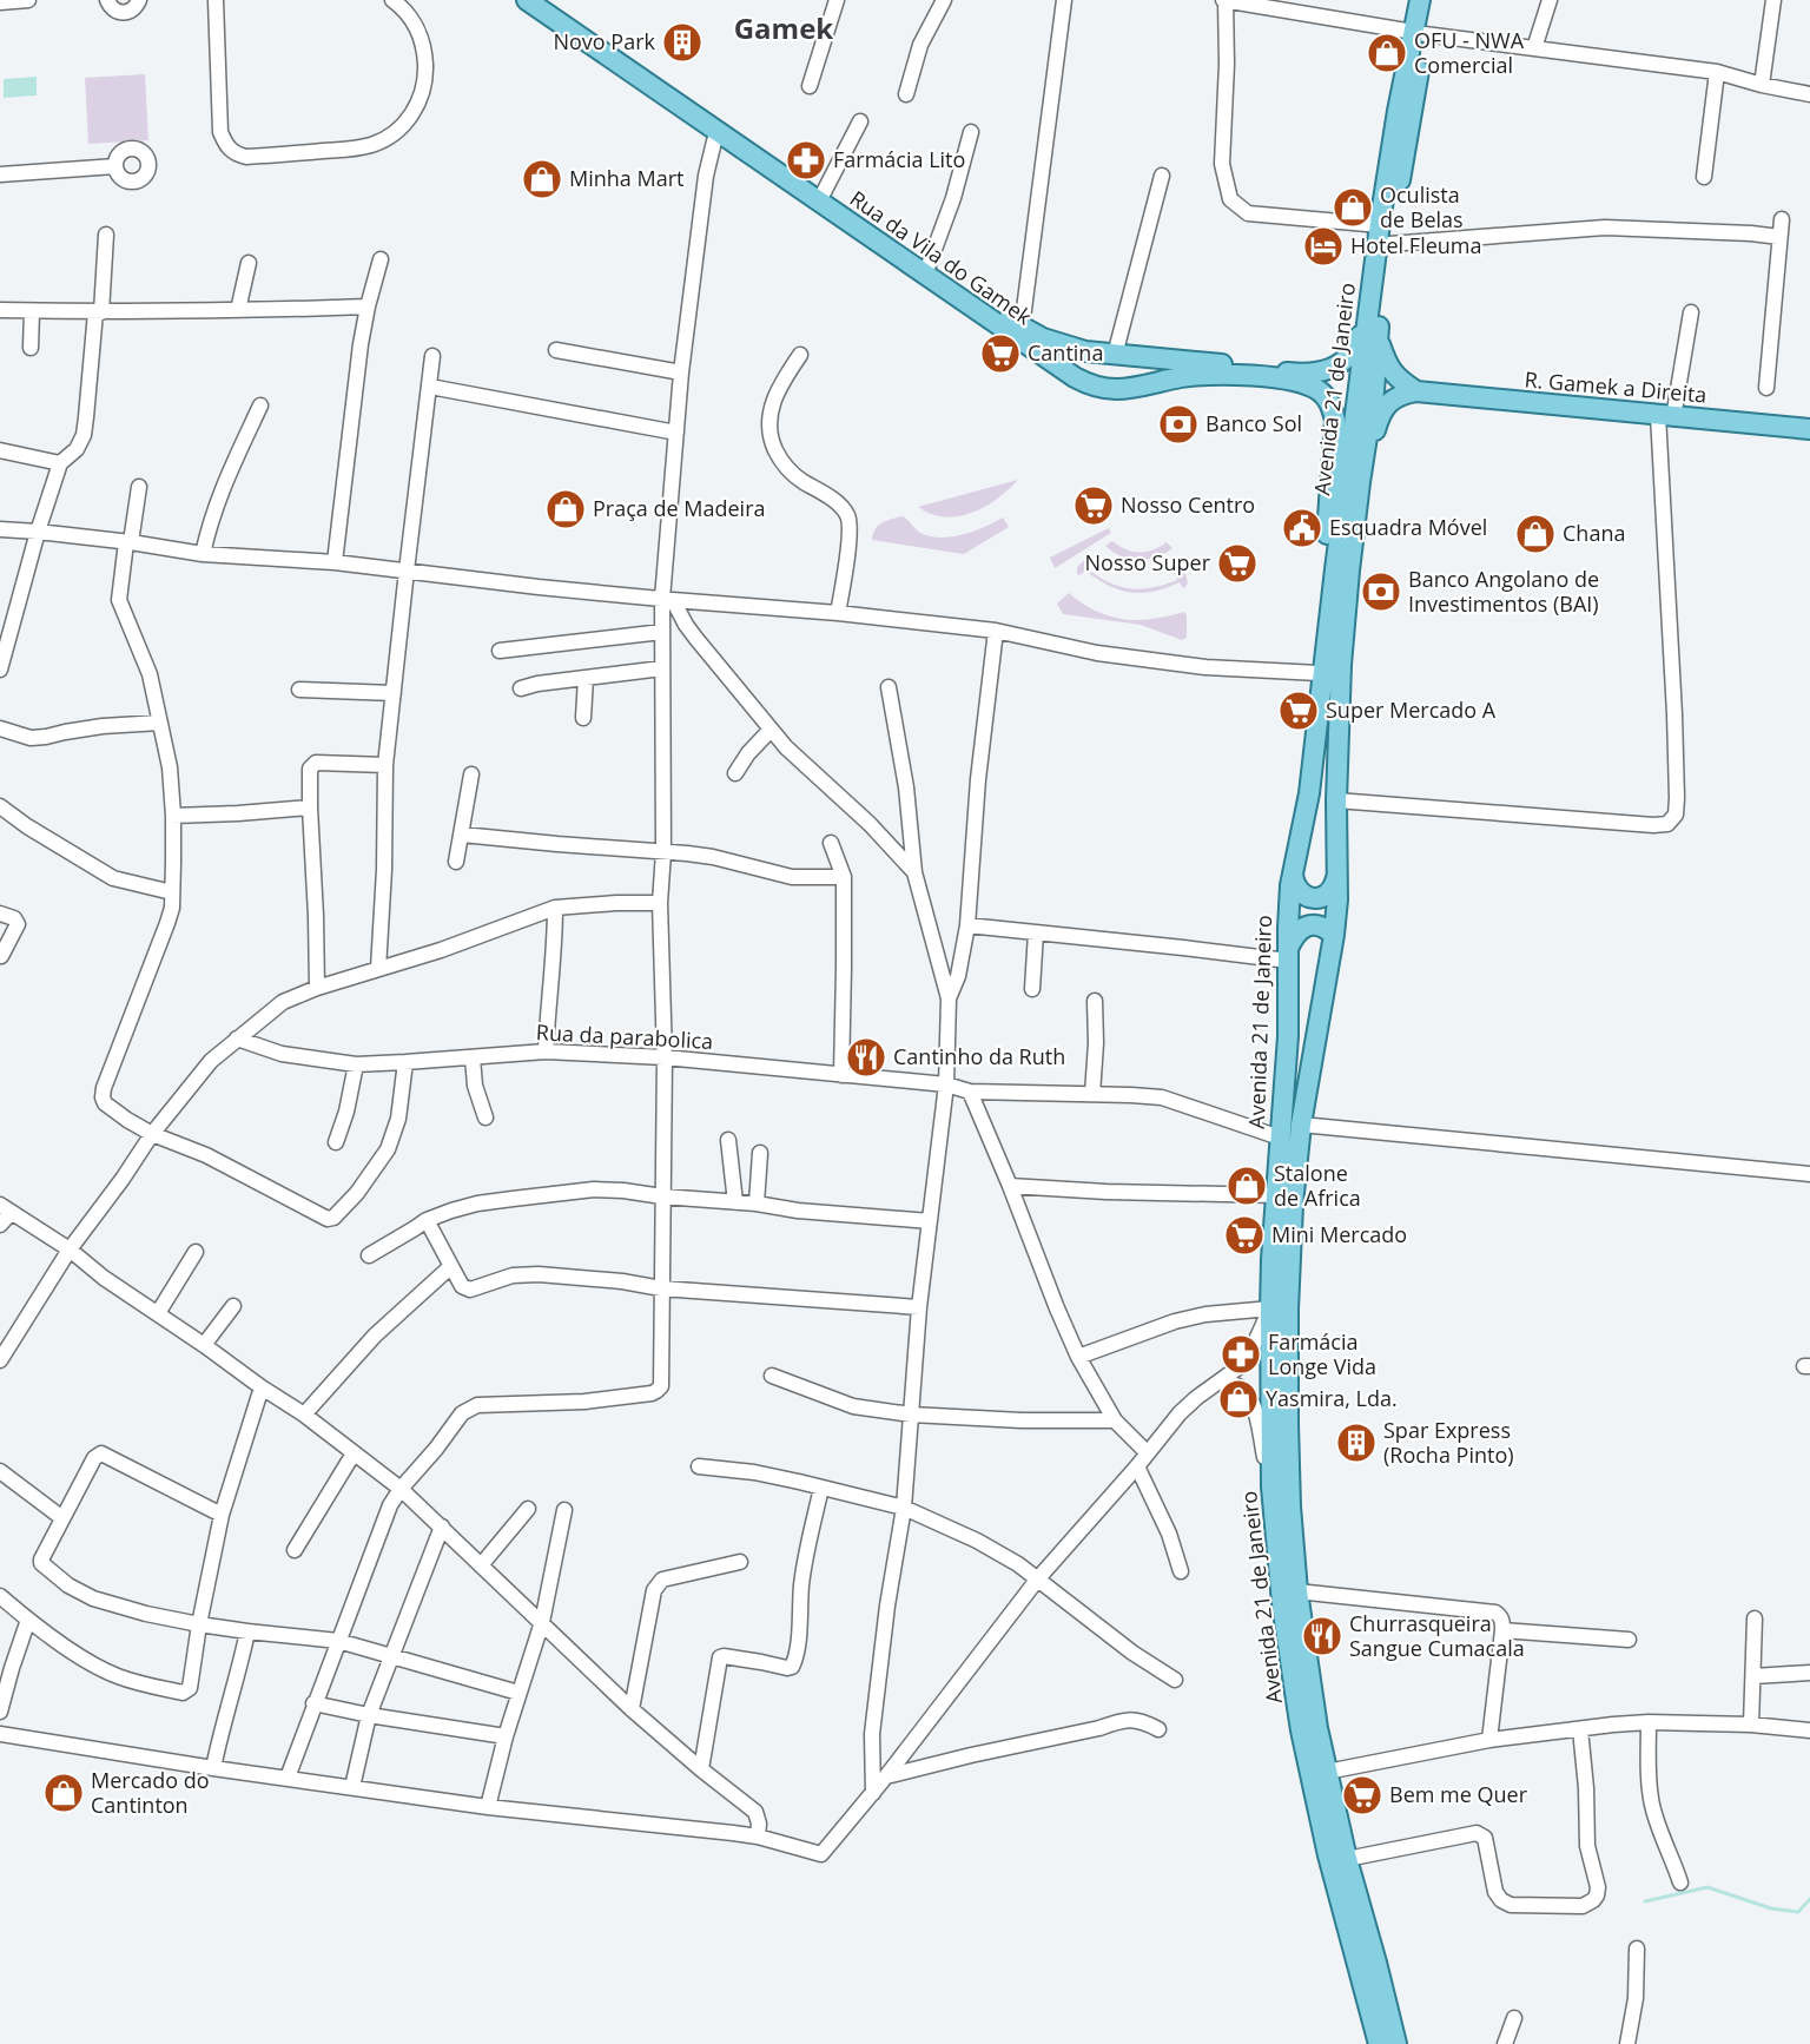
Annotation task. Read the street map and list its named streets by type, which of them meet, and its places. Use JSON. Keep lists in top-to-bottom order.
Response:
{
  "streets": {
    "main road": ["Rua da Vila do Gamek", "R. Gamek a Direita", "Avenida 21 de Janeiro"],
    "street": ["Rua da parabolica"]
  },
  "crossings": [
    ["Rua da Vila do Gamek", "Avenida 21 de Janeiro"],
    ["Avenida 21 de Janeiro", "Rua da parabolica"]
  ],
  "districts": ["Gamek"],
  "places": {
    "building": ["Novo Park", "Spar Express (Rocha Pinto)"],
    "shop": [
      "OFU - NWA Comercial",
      "Minha Mart",
      "Oculista de Belas",
      "Praça de Madeira",
      "Chana",
      "Stalone de Africa",
      "Yasmira, Lda.",
      "Mercado do Cantinton"
    ],
    "pharmacy": ["Farmácia Lito", "Farmácia Longe Vida"],
    "hotel": ["Hotel Fleuma"],
    "supermarket": [
      "Cantina",
      "Nosso Centro",
      "Nosso Super",
      "Super Mercado A",
      "Mini Mercado",
      "Bem me Quer"
    ],
    "bank": ["Banco Sol", "Banco Angolano de Investimentos (BAI)"],
    "public building": ["Esquadra Móvel"],
    "restaurant": ["Cantinho da Ruth", "Churrasqueira Sangue Cumacala"]
  }
}
